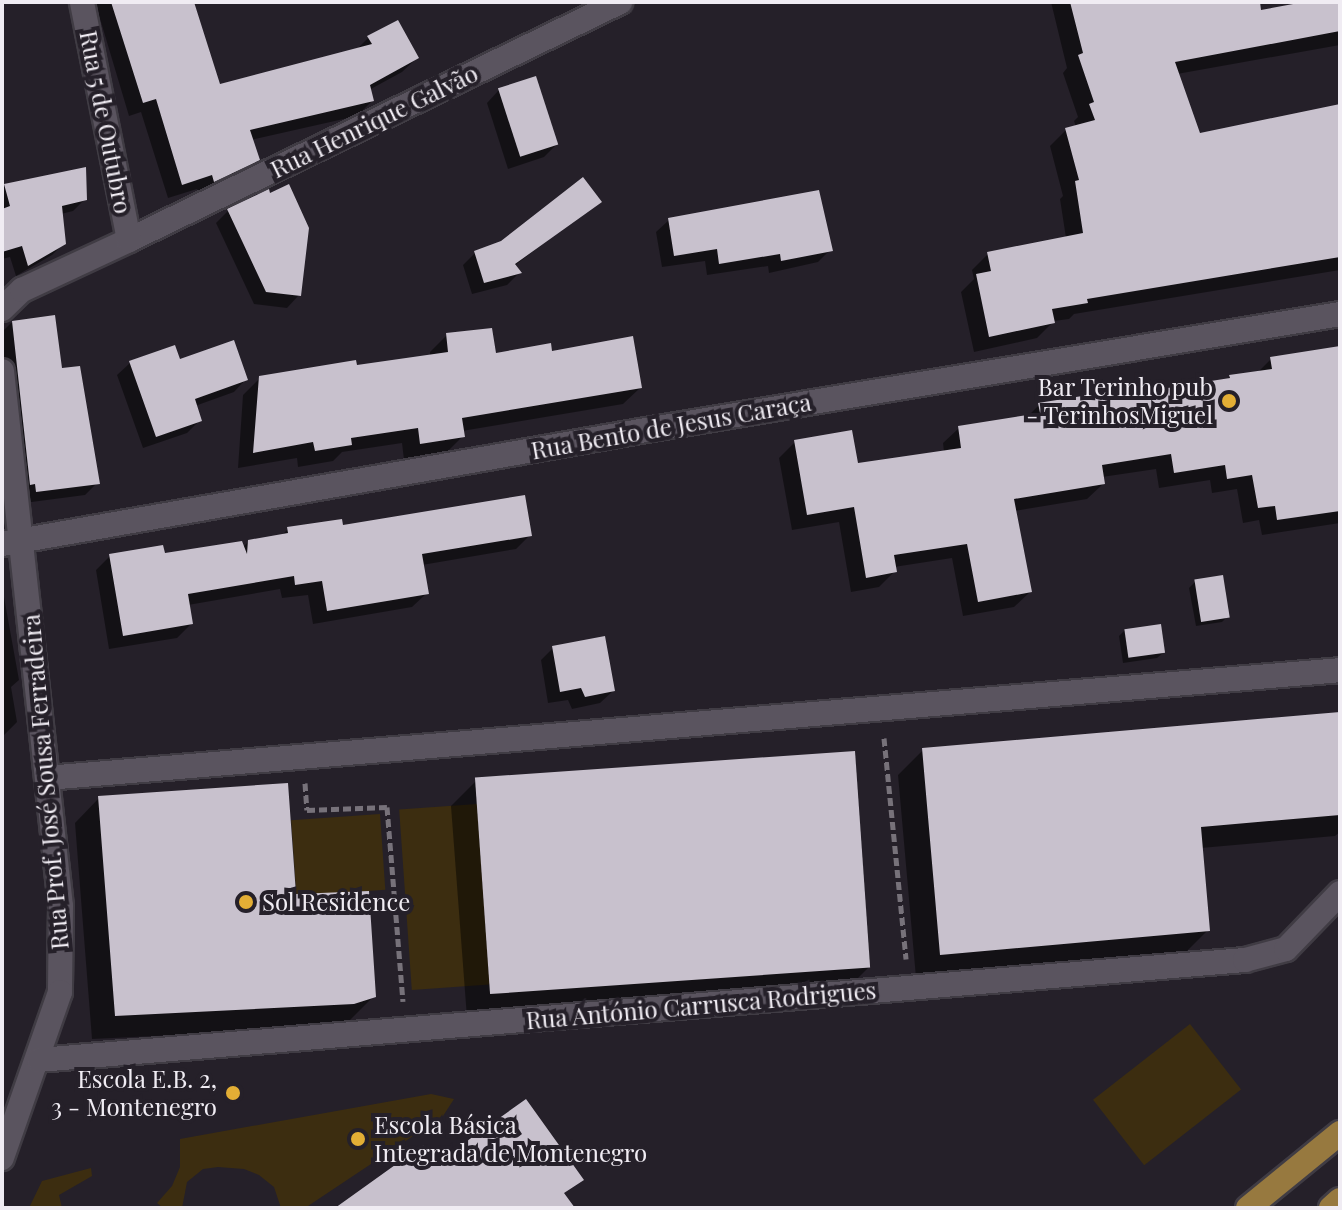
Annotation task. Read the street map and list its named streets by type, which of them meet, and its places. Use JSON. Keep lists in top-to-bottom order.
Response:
{
  "streets": {
    "street": [
      "Rua Henrique Galvão",
      "Rua 5 de Outubro",
      "Rua Bento de Jesus Caraça",
      "Rua Prof. José Sousa Ferradeira",
      "Rua António Carrusca Rodrigues"
    ]
  },
  "crossings": [
    ["Rua Henrique Galvão", "Rua 5 de Outubro"],
    ["Rua Bento de Jesus Caraça", "Rua Prof. José Sousa Ferradeira"],
    ["Rua Prof. José Sousa Ferradeira", "Rua António Carrusca Rodrigues"]
  ],
  "places": [
    "Bar Terinho pub - TerinhosMiguel",
    "Sol Residence",
    "Escola E.B. 2, 3 - Montenegro",
    "Escola Básica Integrada de Montenegro"
  ]
}
